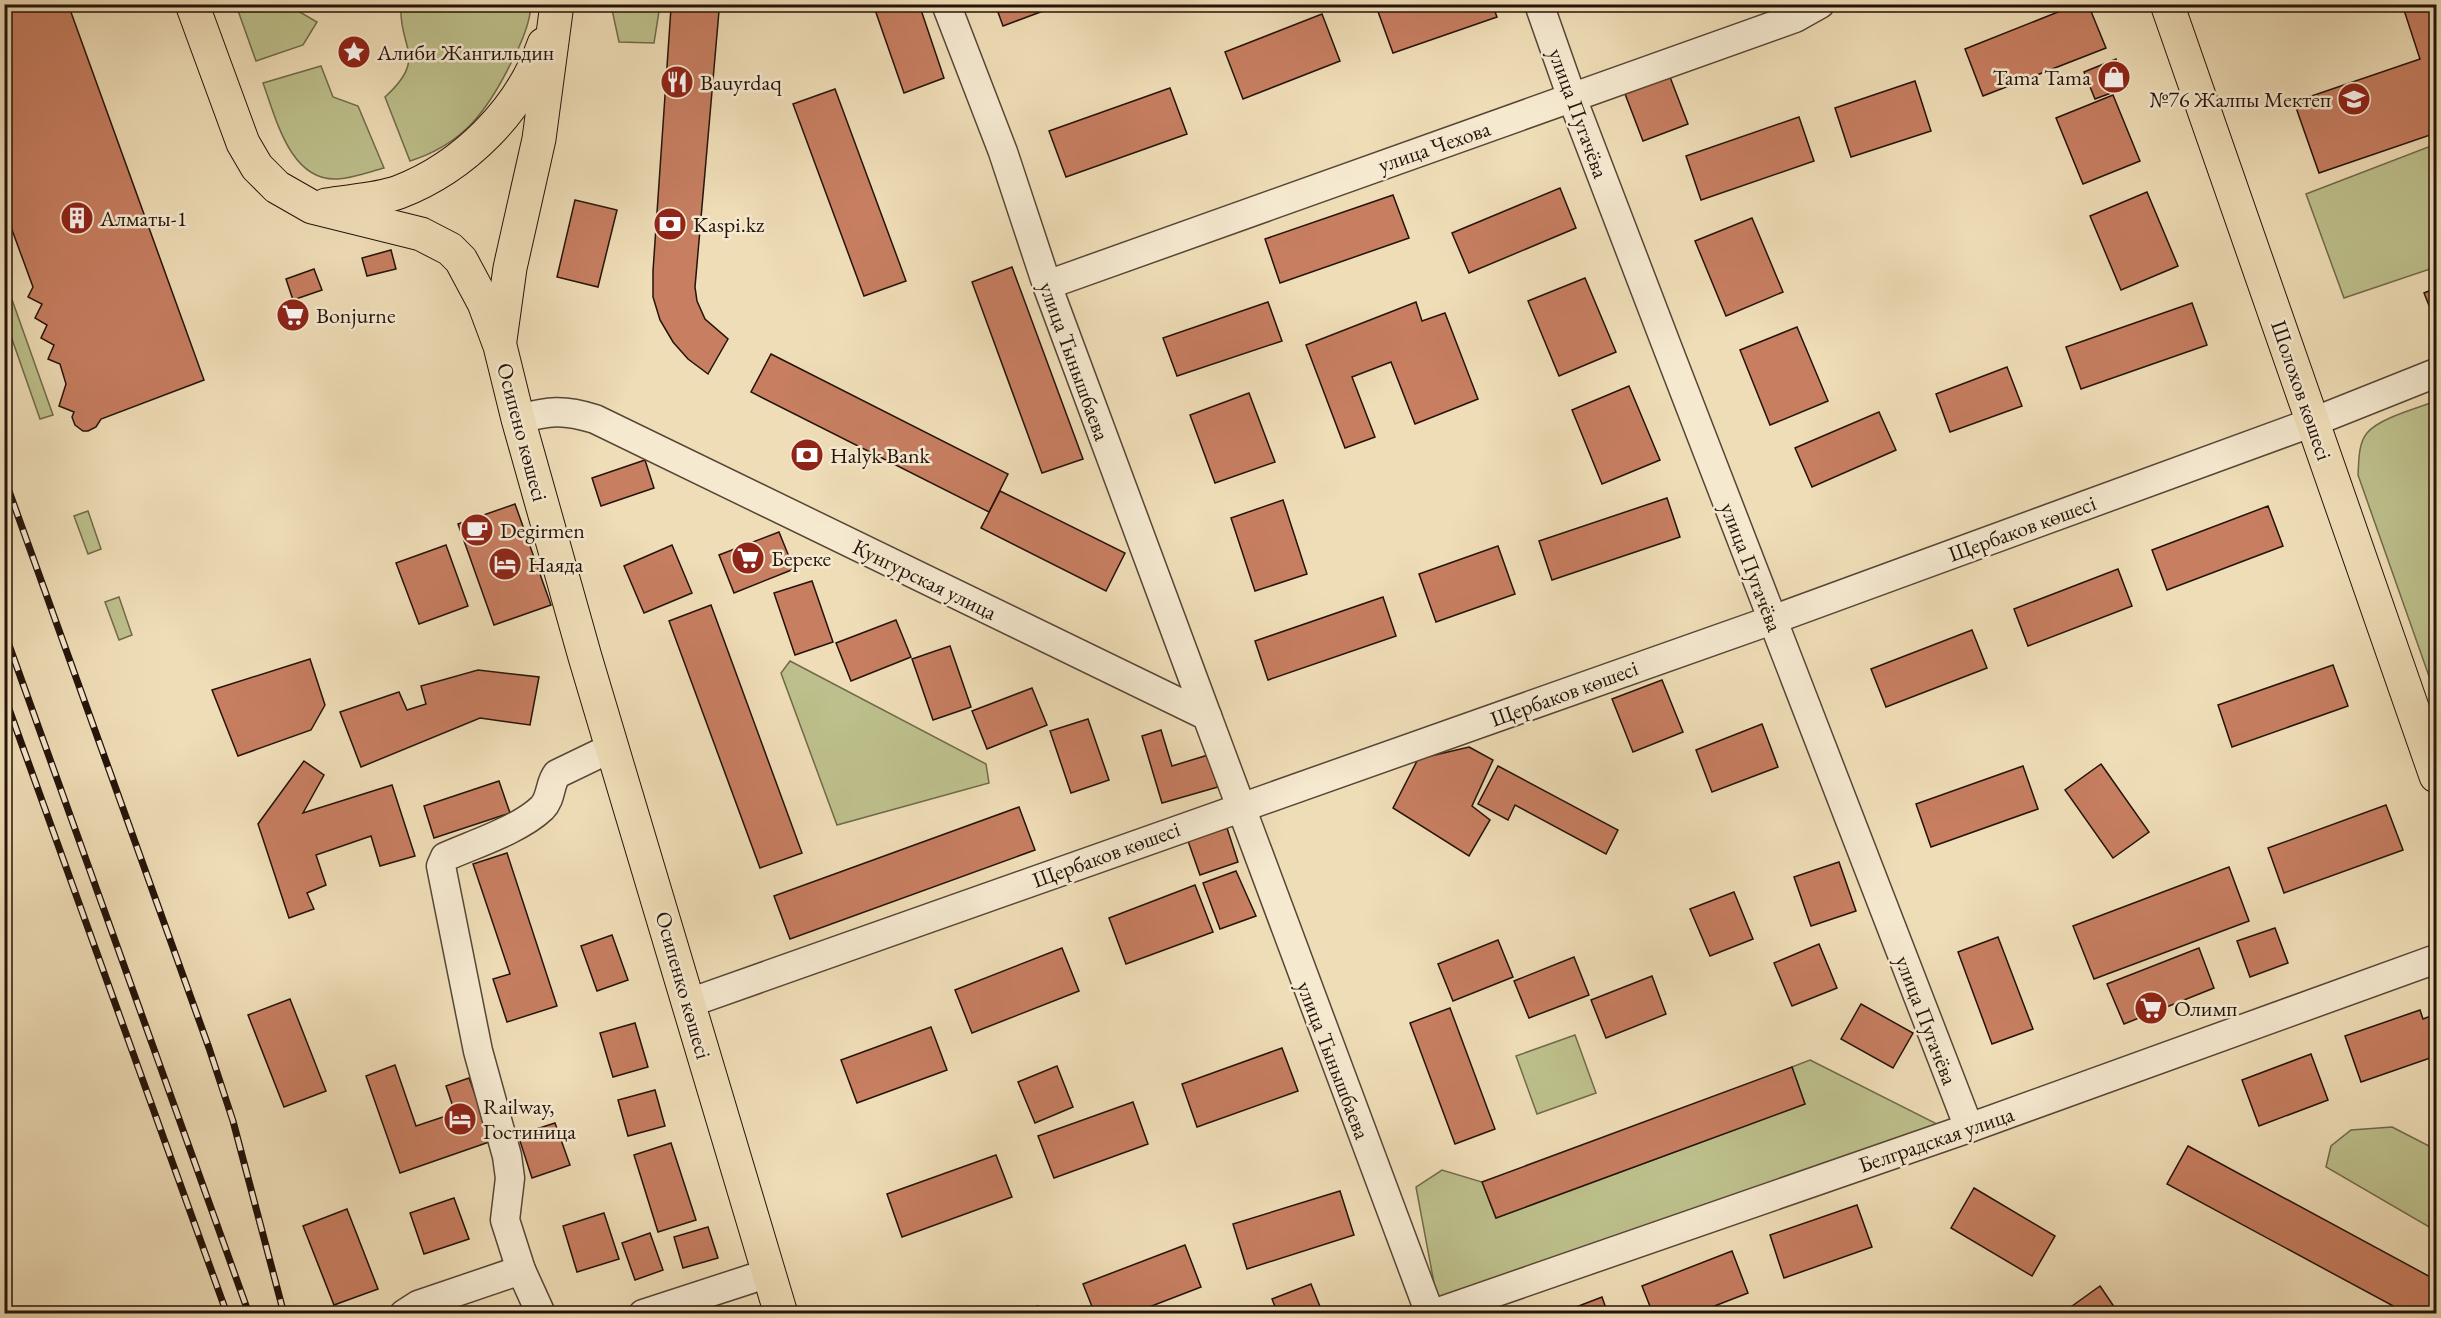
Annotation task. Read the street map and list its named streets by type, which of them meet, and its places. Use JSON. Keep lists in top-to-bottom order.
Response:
{
  "streets": {
    "main road": ["Шолохов көшесі", "Осипено көшесі", "Осипенко көшесі"],
    "street": [
      "улица Пугачёва",
      "улица Чехова",
      "улица Тынышбаева",
      "Щербаков көшесі",
      "Кунгурская улица",
      "Белградская улица"
    ]
  },
  "crossings": [
    ["улица Пугачёва", "улица Чехова"],
    ["улица Пугачёва", "Щербаков көшесі"],
    ["улица Пугачёва", "Белградская улица"],
    ["улица Чехова", "улица Тынышбаева"],
    ["улица Тынышбаева", "Щербаков көшесі"],
    ["улица Тынышбаева", "Кунгурская улица"],
    ["улица Тынышбаева", "Белградская улица"],
    ["Шолохов көшесі", "Щербаков көшесі"],
    ["Осипено көшесі", "Кунгурская улица"],
    ["Осипено көшесі", "Осипенко көшесі"],
    ["Щербаков көшесі", "Осипенко көшесі"]
  ],
  "places": {
    "place": ["Алиби Жангильдин"],
    "shop": ["Tama Tama"],
    "restaurant": ["Bauyrdaq"],
    "school or university": ["№76 Жалпы Мектеп"],
    "building": ["Алматы-1"],
    "bank": ["Kaspi.kz", "Halyk Bank"],
    "supermarket": ["Bonjurne", "Береке", "Олимп"],
    "cafe": ["Degirmen"],
    "hotel": ["Наяда", "Railway, Гостиница"]
  }
}
